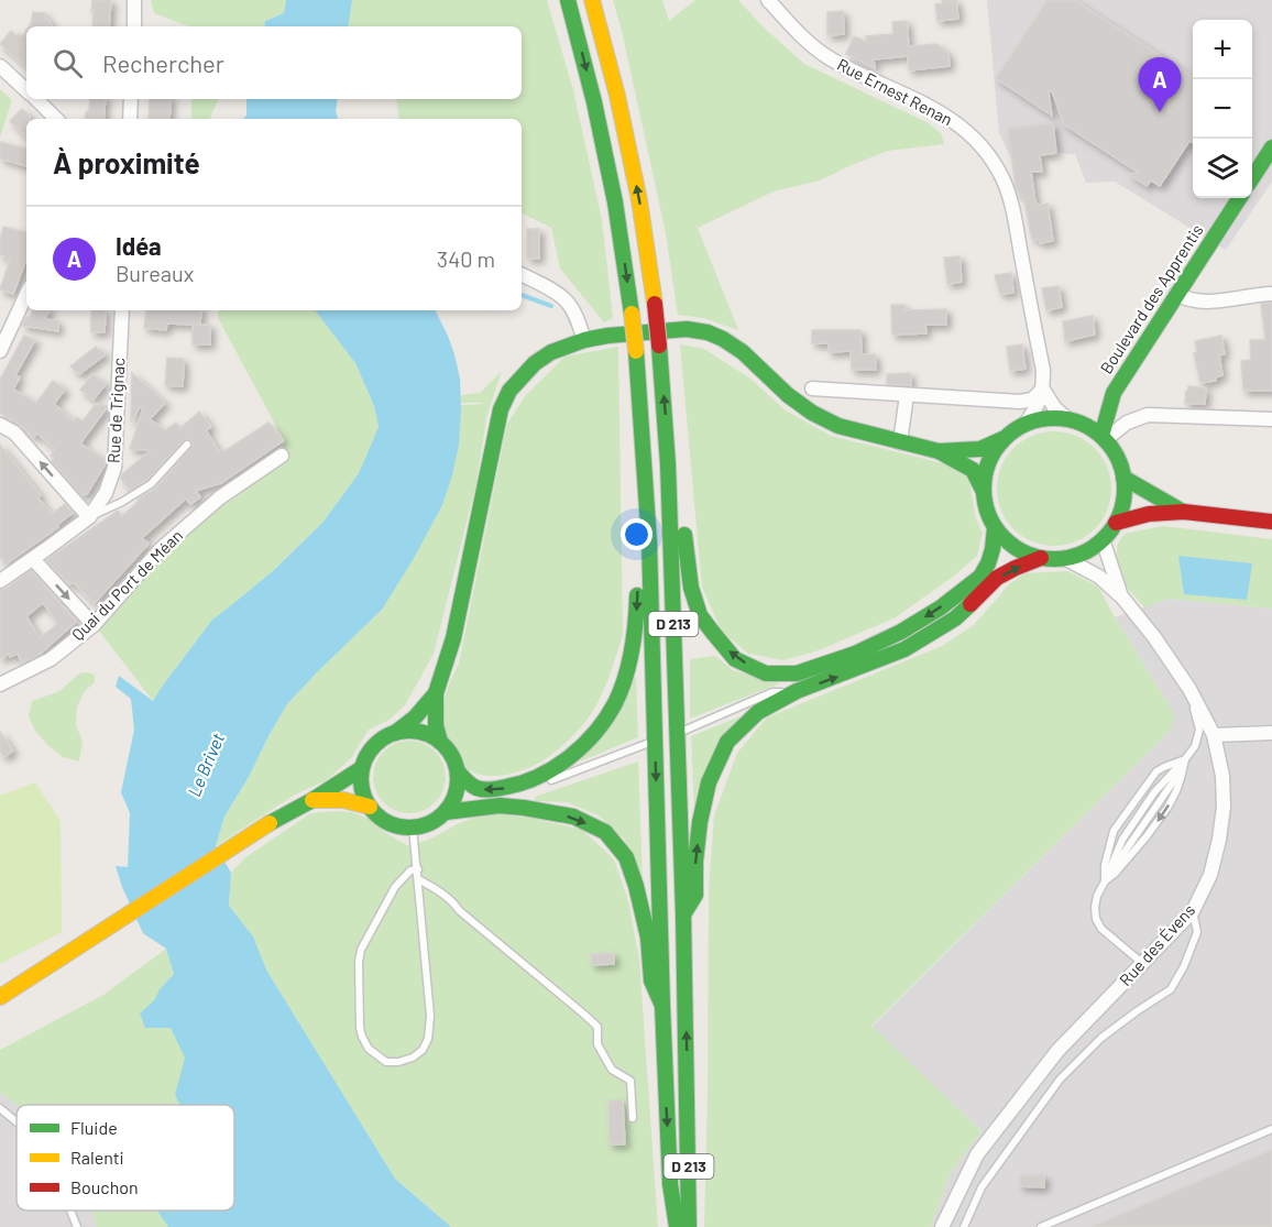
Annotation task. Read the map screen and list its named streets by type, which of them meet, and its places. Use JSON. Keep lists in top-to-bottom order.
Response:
{
  "streets": {
    "main road": ["Boulevard des Apprentis", "D 213"],
    "street": [
      "Rue Ernest Renan",
      "Rue de Trignac",
      "Quai du Port de Méan",
      "Rue des Évens"
    ]
  },
  "crossings": [
    ["Boulevard des Apprentis", "Rue des Évens"]
  ],
  "water": ["Le Brivet"],
  "legend": ["Fluide", "Ralenti", "Bouchon"],
  "page": {
    "map_buttons": ["+", "−"],
    "search": "Rechercher",
    "pins": "A",
    "heading": "À proximité",
    "list": [
      {
        "mark": "A",
        "name": "Idéa",
        "note": "Bureaux",
        "value": "340 m"
      }
    ]
  }
}
